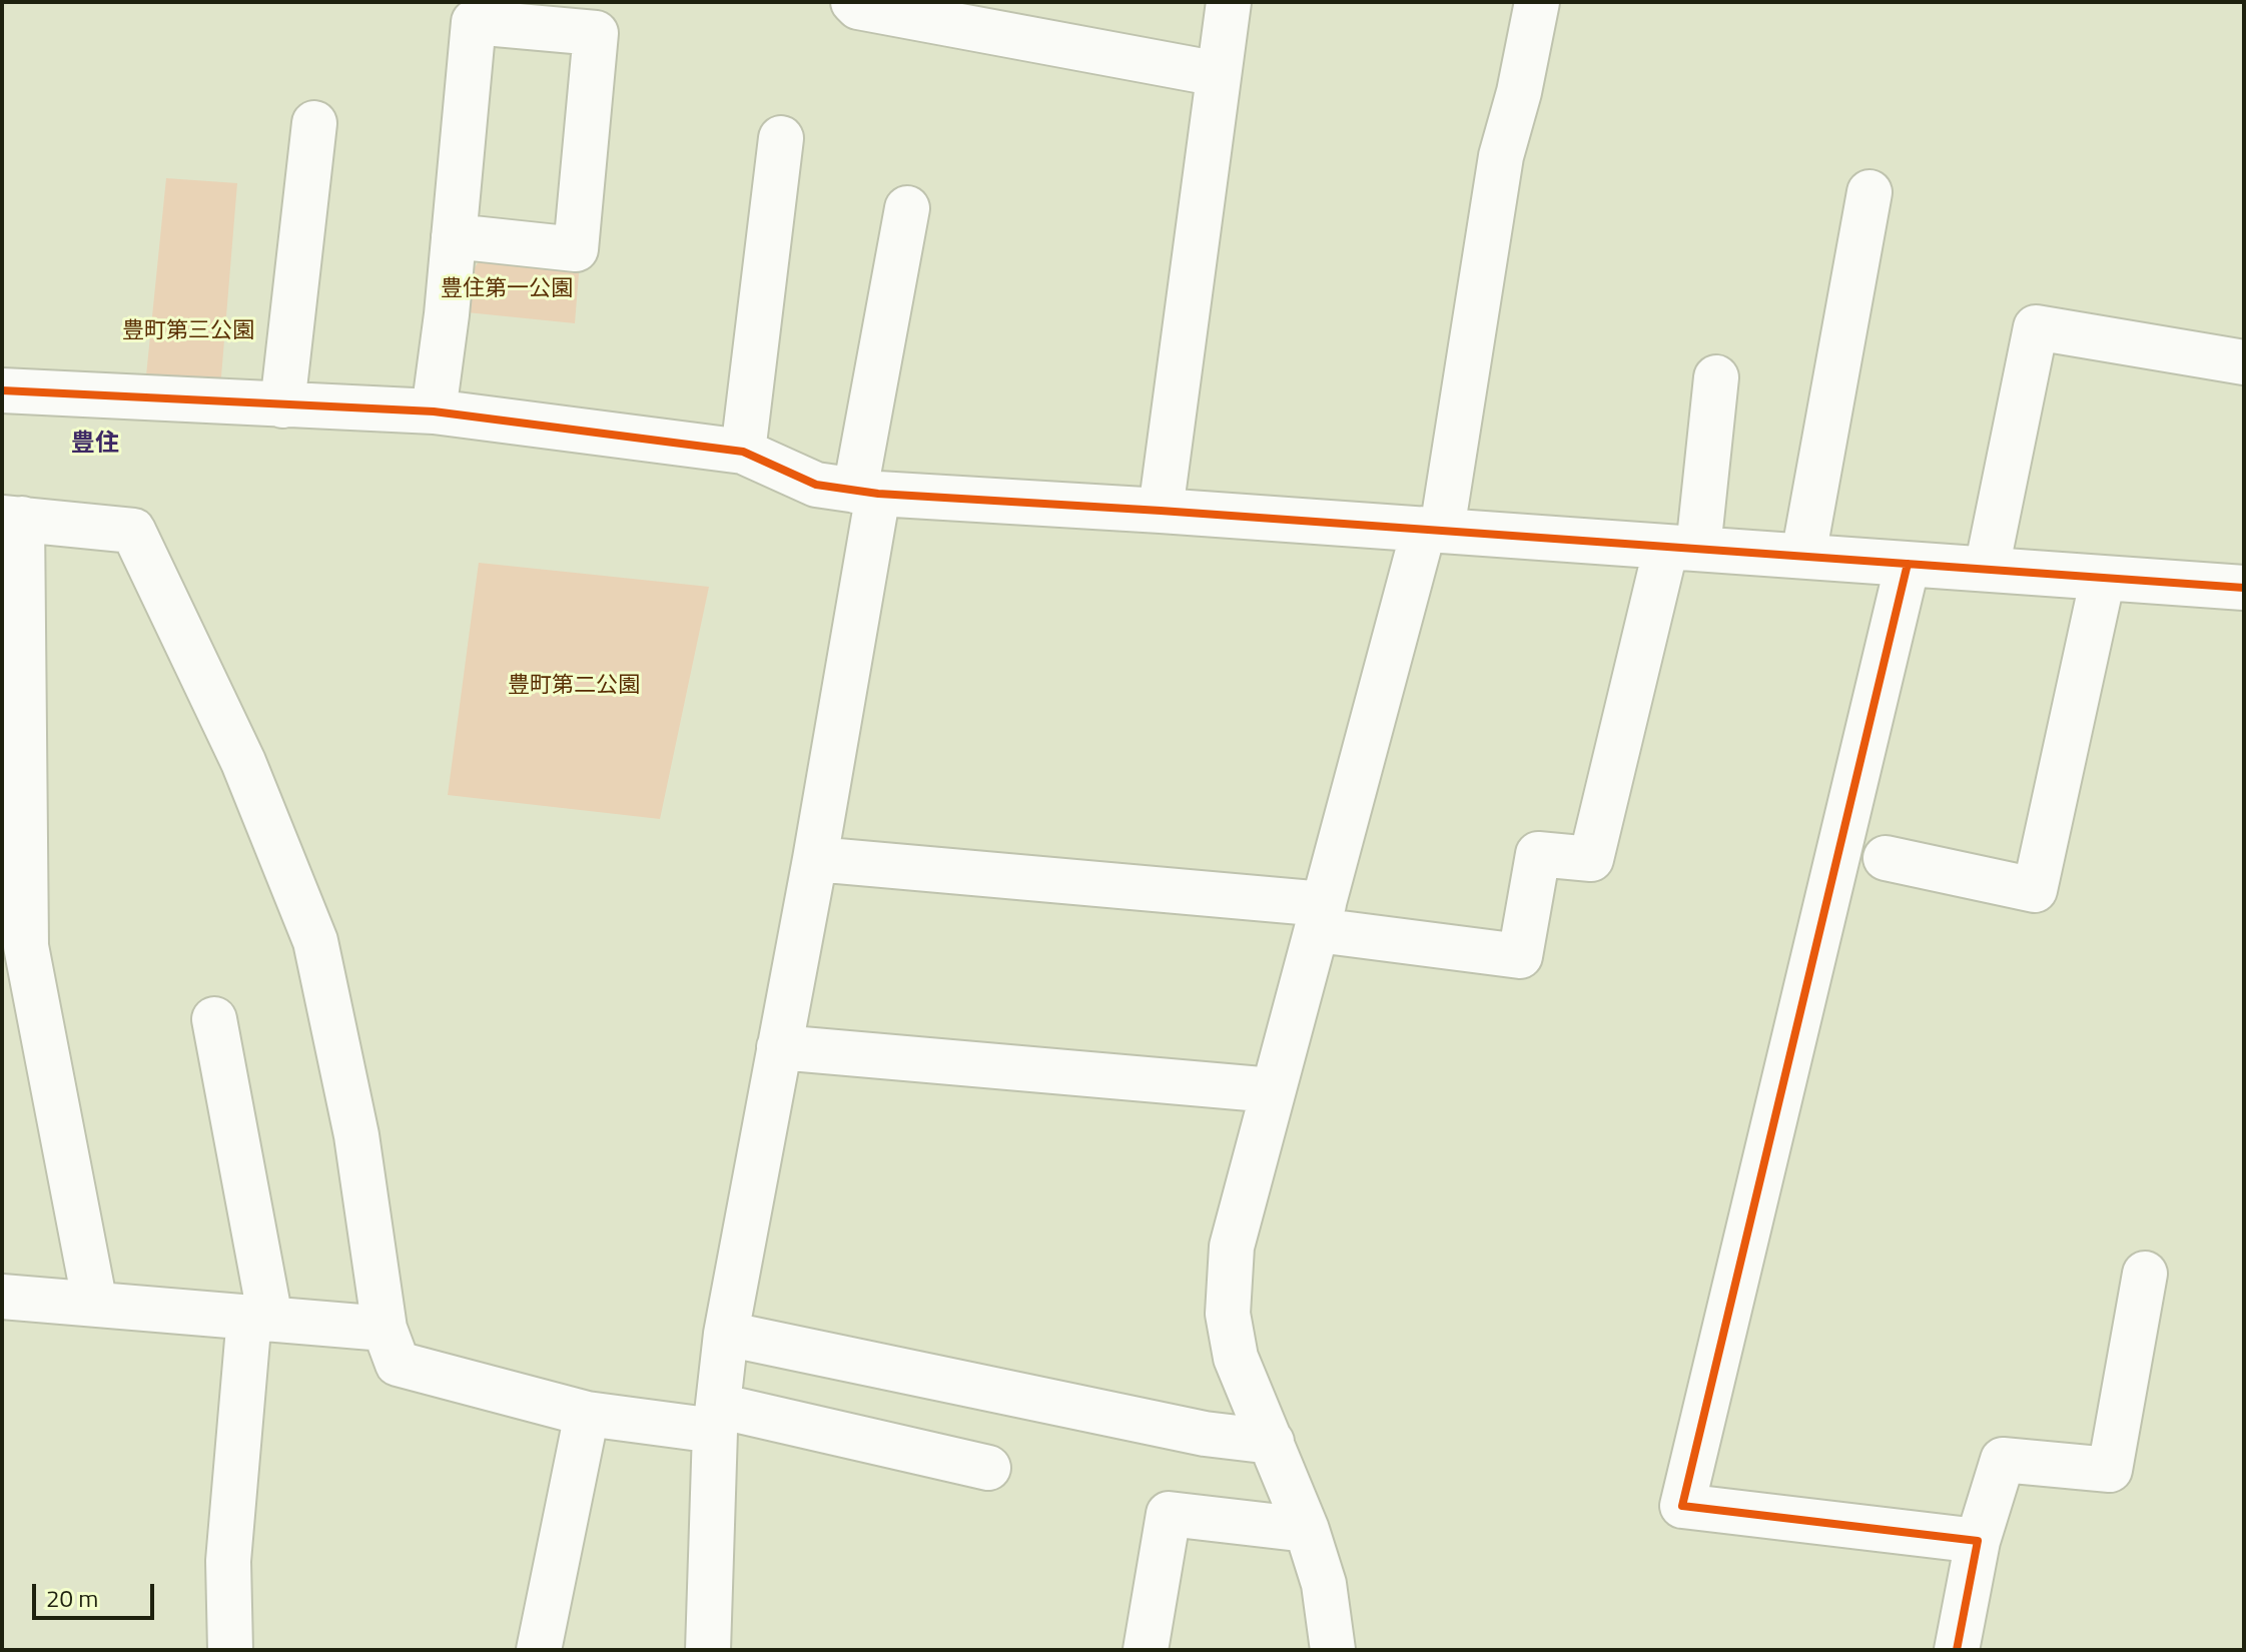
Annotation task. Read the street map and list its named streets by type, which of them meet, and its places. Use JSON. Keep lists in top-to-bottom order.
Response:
{
  "districts": ["豊住"],
  "parks": ["豊住第一公園", "豊町第三公園", "豊町第二公園"],
  "scale_bar": "20 m"
}
